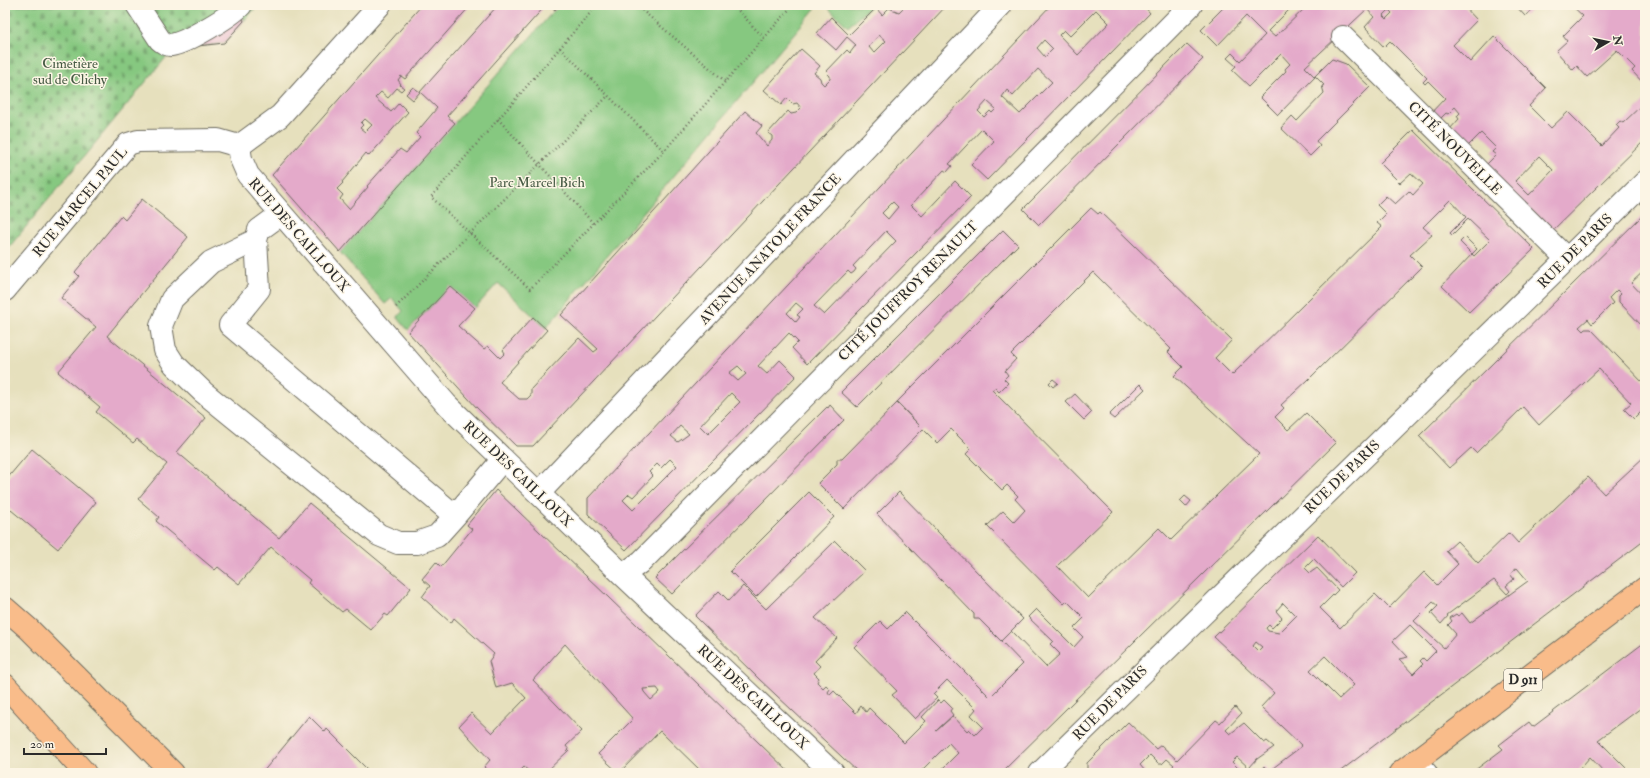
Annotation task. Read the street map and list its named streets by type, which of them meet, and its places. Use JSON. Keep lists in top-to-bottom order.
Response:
{
  "streets": {
    "main road": ["D 911"],
    "street": [
      "CITÉ NOUVELLE",
      "RUE MARCEL PAUL",
      "RUE DES CAILLOUX",
      "AVENUE ANATOLE FRANCE",
      "RUE DE PARIS",
      "CITÉ JOUFFROY RENAULT"
    ]
  },
  "crossings": [
    ["CITÉ NOUVELLE", "RUE DE PARIS"],
    ["RUE MARCEL PAUL", "RUE DES CAILLOUX"],
    ["RUE DES CAILLOUX", "AVENUE ANATOLE FRANCE"],
    ["RUE DES CAILLOUX", "CITÉ JOUFFROY RENAULT"]
  ],
  "parks": ["Cimetière sud de Clichy", "Parc Marcel Bich"],
  "scale_bar": "20 m",
  "north": "right"
}
